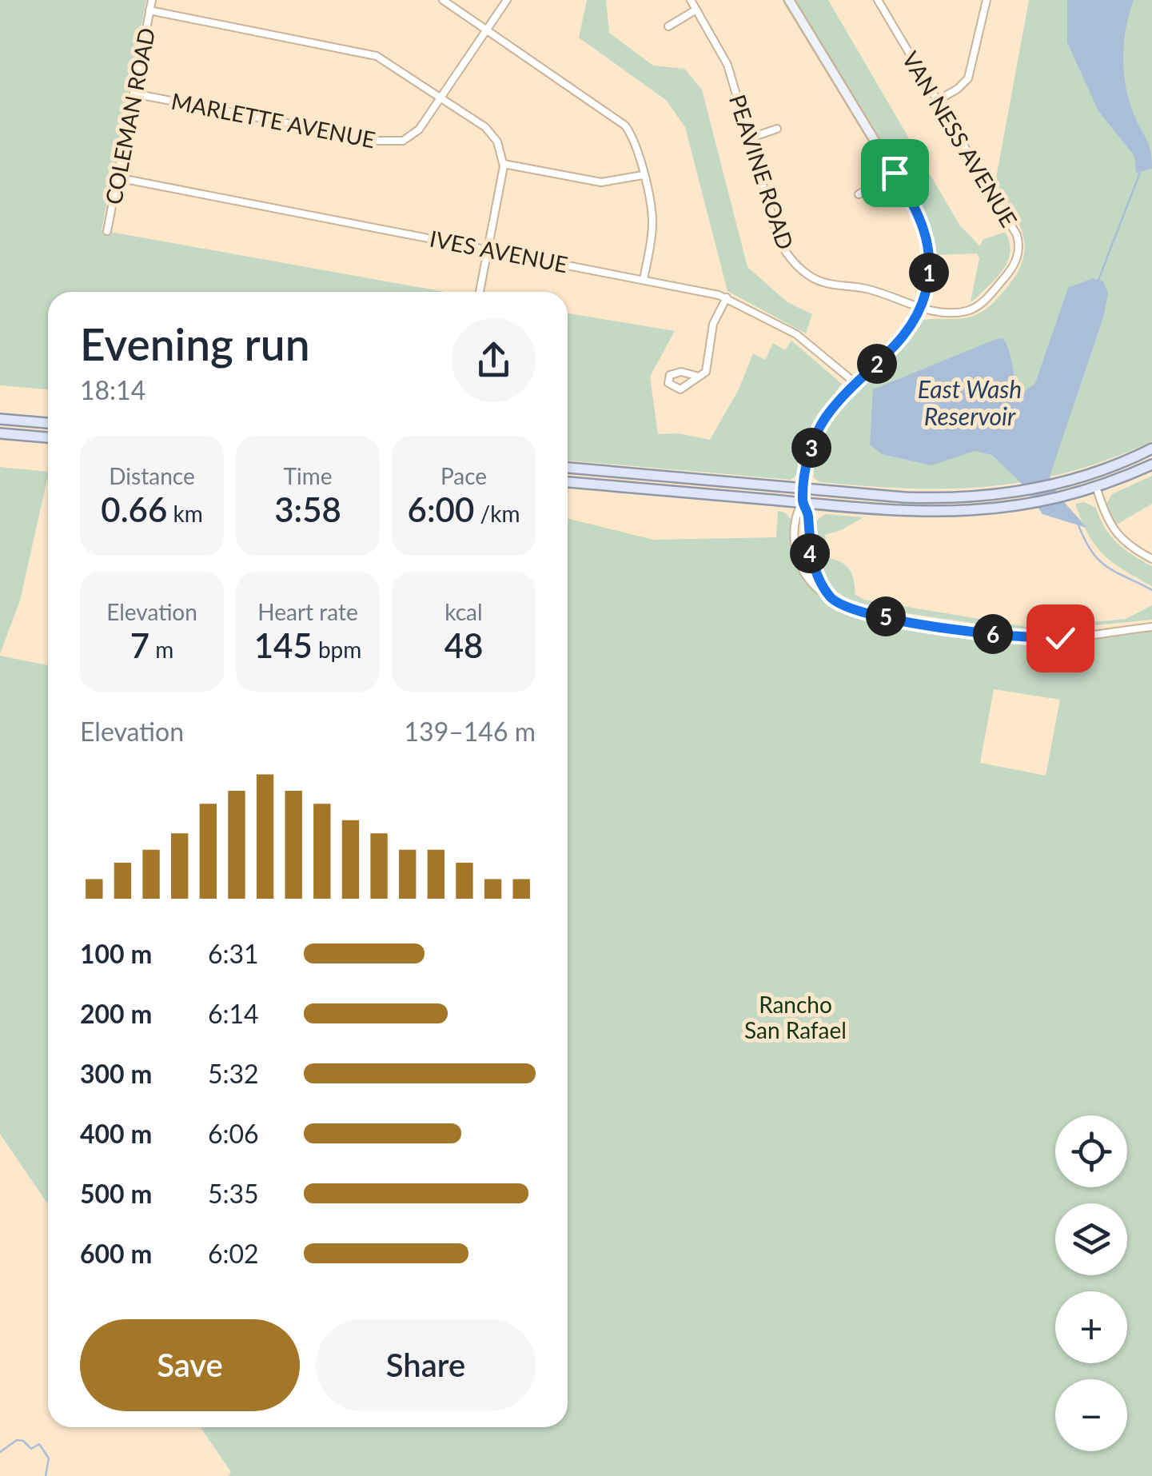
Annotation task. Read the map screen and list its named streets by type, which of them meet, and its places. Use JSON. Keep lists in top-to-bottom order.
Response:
{
  "streets": {
    "street": [
      "COLEMAN ROAD",
      "MARLETTE AVENUE",
      "VAN NESS AVENUE",
      "PEAVINE ROAD",
      "IVES AVENUE"
    ]
  },
  "crossings": [
    ["COLEMAN ROAD", "MARLETTE AVENUE"],
    ["COLEMAN ROAD", "IVES AVENUE"],
    ["VAN NESS AVENUE", "PEAVINE ROAD"]
  ],
  "water": ["East Wash Reservoir"],
  "parks": ["Rancho San Rafael"],
  "page": {
    "pins": [
      "1",
      "2",
      "3",
      "4",
      "5",
      "6"
    ],
    "heading": ["Evening run", "18:14"],
    "stats": [
      ["Distance", "0.66 km"],
      ["Time", "3:58"],
      ["Pace", "6:00 /km"],
      ["Elevation", "7 m"],
      ["Heart rate", "145 bpm"],
      ["kcal", "48"]
    ],
    "chart": ["Elevation", "139–146 m"],
    "list": [
      {
        "name": "100 m",
        "note": "6:31"
      },
      {
        "name": "200 m",
        "note": "6:14"
      },
      {
        "name": "300 m",
        "note": "5:32"
      },
      {
        "name": "400 m",
        "note": "6:06"
      },
      {
        "name": "500 m",
        "note": "5:35"
      },
      {
        "name": "600 m",
        "note": "6:02"
      }
    ],
    "map_buttons": ["+", "−"],
    "buttons": ["Save", "Share"]
  }
}
